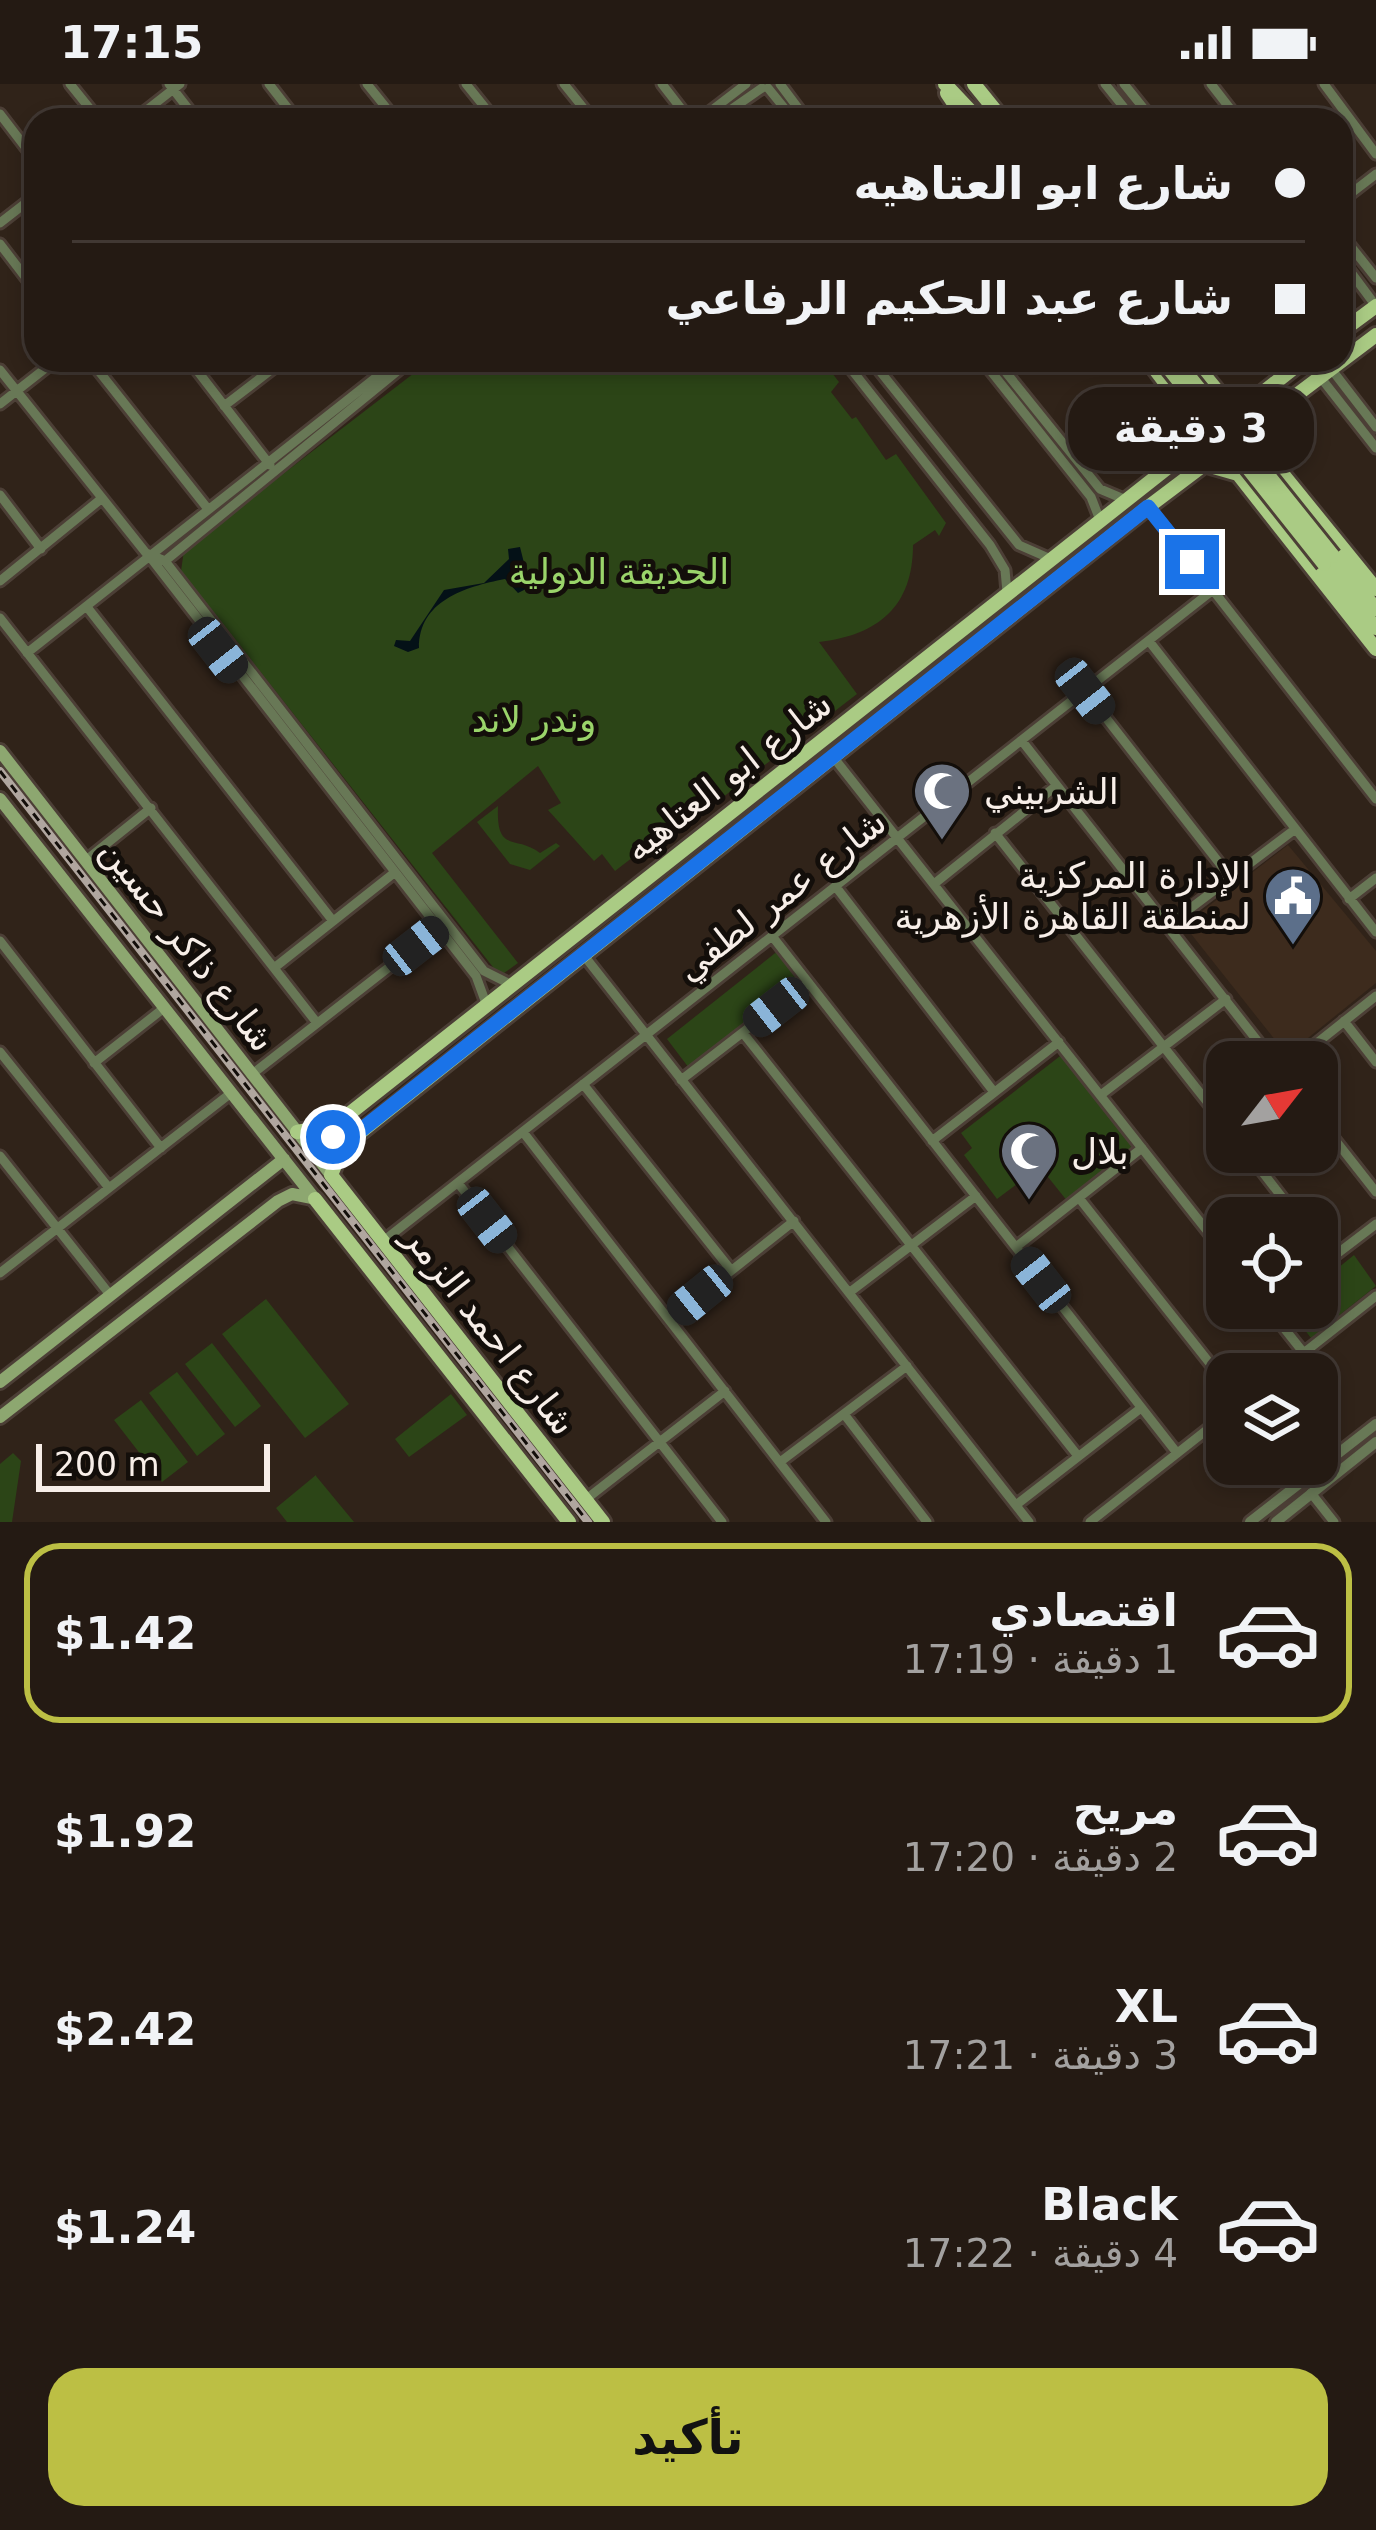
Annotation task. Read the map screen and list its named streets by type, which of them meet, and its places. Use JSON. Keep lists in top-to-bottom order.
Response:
{
  "streets": {
    "main road": ["شارع ابو العتاهيه", "شارع ذاكر حسين", "شارع احمد الزمر"],
    "street": ["شارع عمر لطفي"]
  },
  "crossings": [
    ["شارع ابو العتاهيه", "شارع ذاكر حسين"],
    ["شارع ابو العتاهيه", "شارع احمد الزمر"],
    ["شارع عمر لطفي", "شارع احمد الزمر"],
    ["شارع ذاكر حسين", "شارع احمد الزمر"]
  ],
  "parks": ["الحديقة الدولية", "وندر لاند"],
  "places": {
    "mosque": ["الشربيني", "بلال"],
    "public building": ["الإدارة المركزية لمنطقة القاهرة الأزهرية"]
  },
  "scale_bar": "200 m",
  "north": "top right",
  "page": {
    "status": "17:15",
    "banner": ["شارع ابو العتاهيه", "شارع عبد الحكيم الرفاعي"],
    "bubble": "3 دقيقة",
    "scale": "200 m",
    "list": [
      {
        "name": "اقتصادي",
        "note": "1 دقيقة · 17:19",
        "value": "$1.42"
      },
      {
        "name": "مريح",
        "note": "2 دقيقة · 17:20",
        "value": "$1.92"
      },
      {
        "name": "XL",
        "note": "3 دقيقة · 17:21",
        "value": "$2.42"
      },
      {
        "name": "Black",
        "note": "4 دقيقة · 17:22",
        "value": "$1.24"
      }
    ],
    "buttons": "تأكيد"
  }
}
